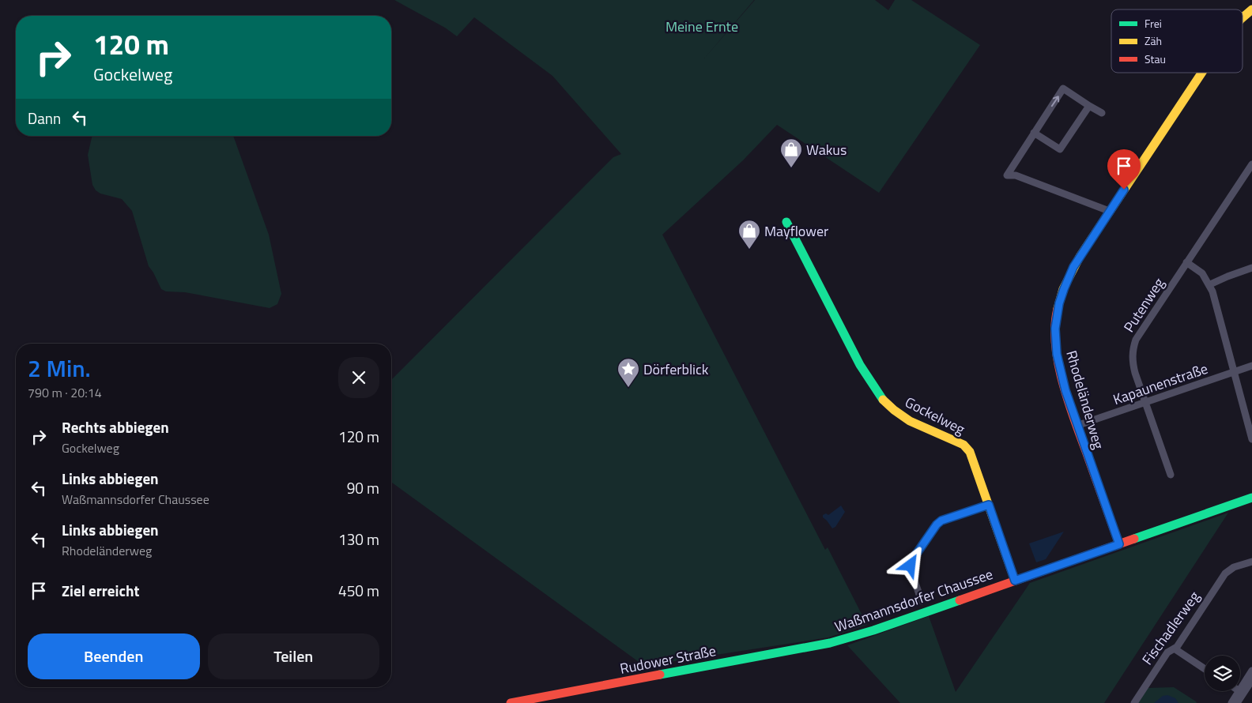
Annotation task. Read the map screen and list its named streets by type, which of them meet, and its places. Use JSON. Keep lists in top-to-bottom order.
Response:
{
  "streets": {
    "street": [
      "Putenweg",
      "Kapaunenstraße",
      "Rhodeländerweg",
      "Gockelweg",
      "Waßmannsdorfer Chaussee",
      "Fischadlerweg",
      "Rudower Straße"
    ]
  },
  "crossings": [
    ["Putenweg", "Kapaunenstraße"],
    ["Kapaunenstraße", "Rhodeländerweg"],
    ["Rhodeländerweg", "Waßmannsdorfer Chaussee"],
    ["Gockelweg", "Waßmannsdorfer Chaussee"],
    ["Waßmannsdorfer Chaussee", "Rudower Straße"]
  ],
  "parks": ["Meine Ernte"],
  "places": {
    "shop": ["Wakus", "Mayflower"],
    "place": ["Dörferblick"]
  },
  "legend": ["Frei", "Zäh", "Stau"],
  "page": {
    "turn": ["120 m", "Gockelweg"],
    "then": "Dann",
    "heading": ["2 Min.", "790 m · 20:14"],
    "list": [
      {
        "name": "Rechts abbiegen",
        "note": "Gockelweg",
        "value": "120 m"
      },
      {
        "name": "Links abbiegen",
        "note": "Waßmannsdorfer Chaussee",
        "value": "90 m"
      },
      {
        "name": "Links abbiegen",
        "note": "Rhodeländerweg",
        "value": "130 m"
      },
      {
        "name": "Ziel erreicht",
        "value": "450 m"
      }
    ],
    "buttons": ["Beenden", "Teilen"]
  }
}
